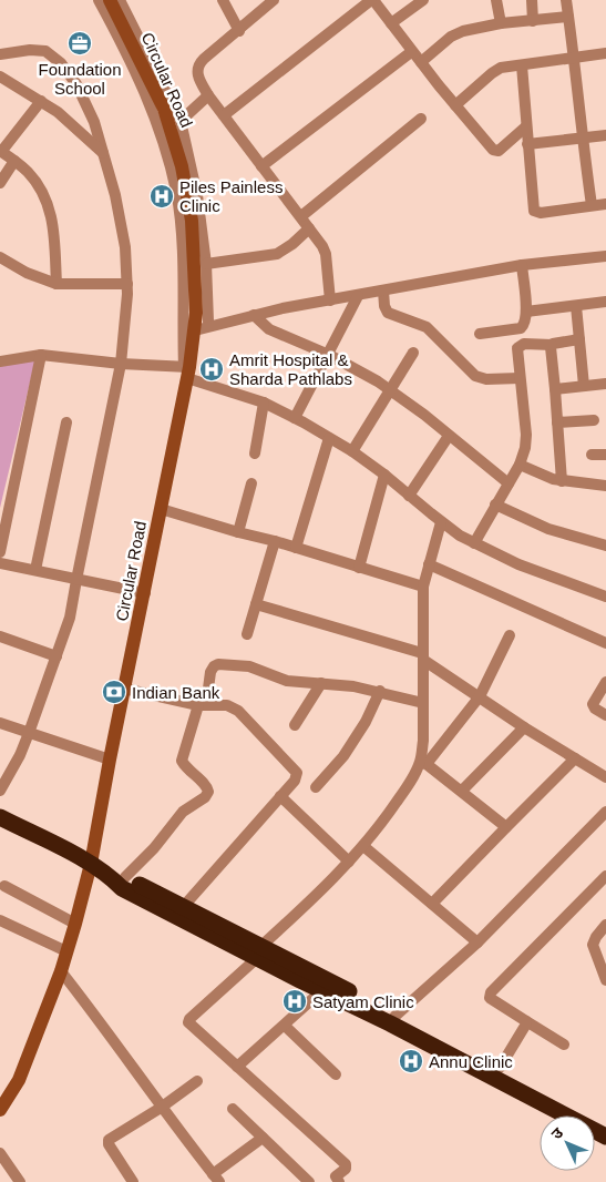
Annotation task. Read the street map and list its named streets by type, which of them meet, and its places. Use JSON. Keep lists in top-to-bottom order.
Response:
{
  "streets": {
    "main road": ["Circular Road"]
  },
  "places": {
    "office": ["Foundation School"],
    "hospital": [
      "Piles Painless Clinic",
      "Amrit Hospital & Sharda Pathlabs",
      "Satyam Clinic",
      "Annu Clinic"
    ],
    "bank": ["Indian Bank"]
  },
  "north": "top left"
}
